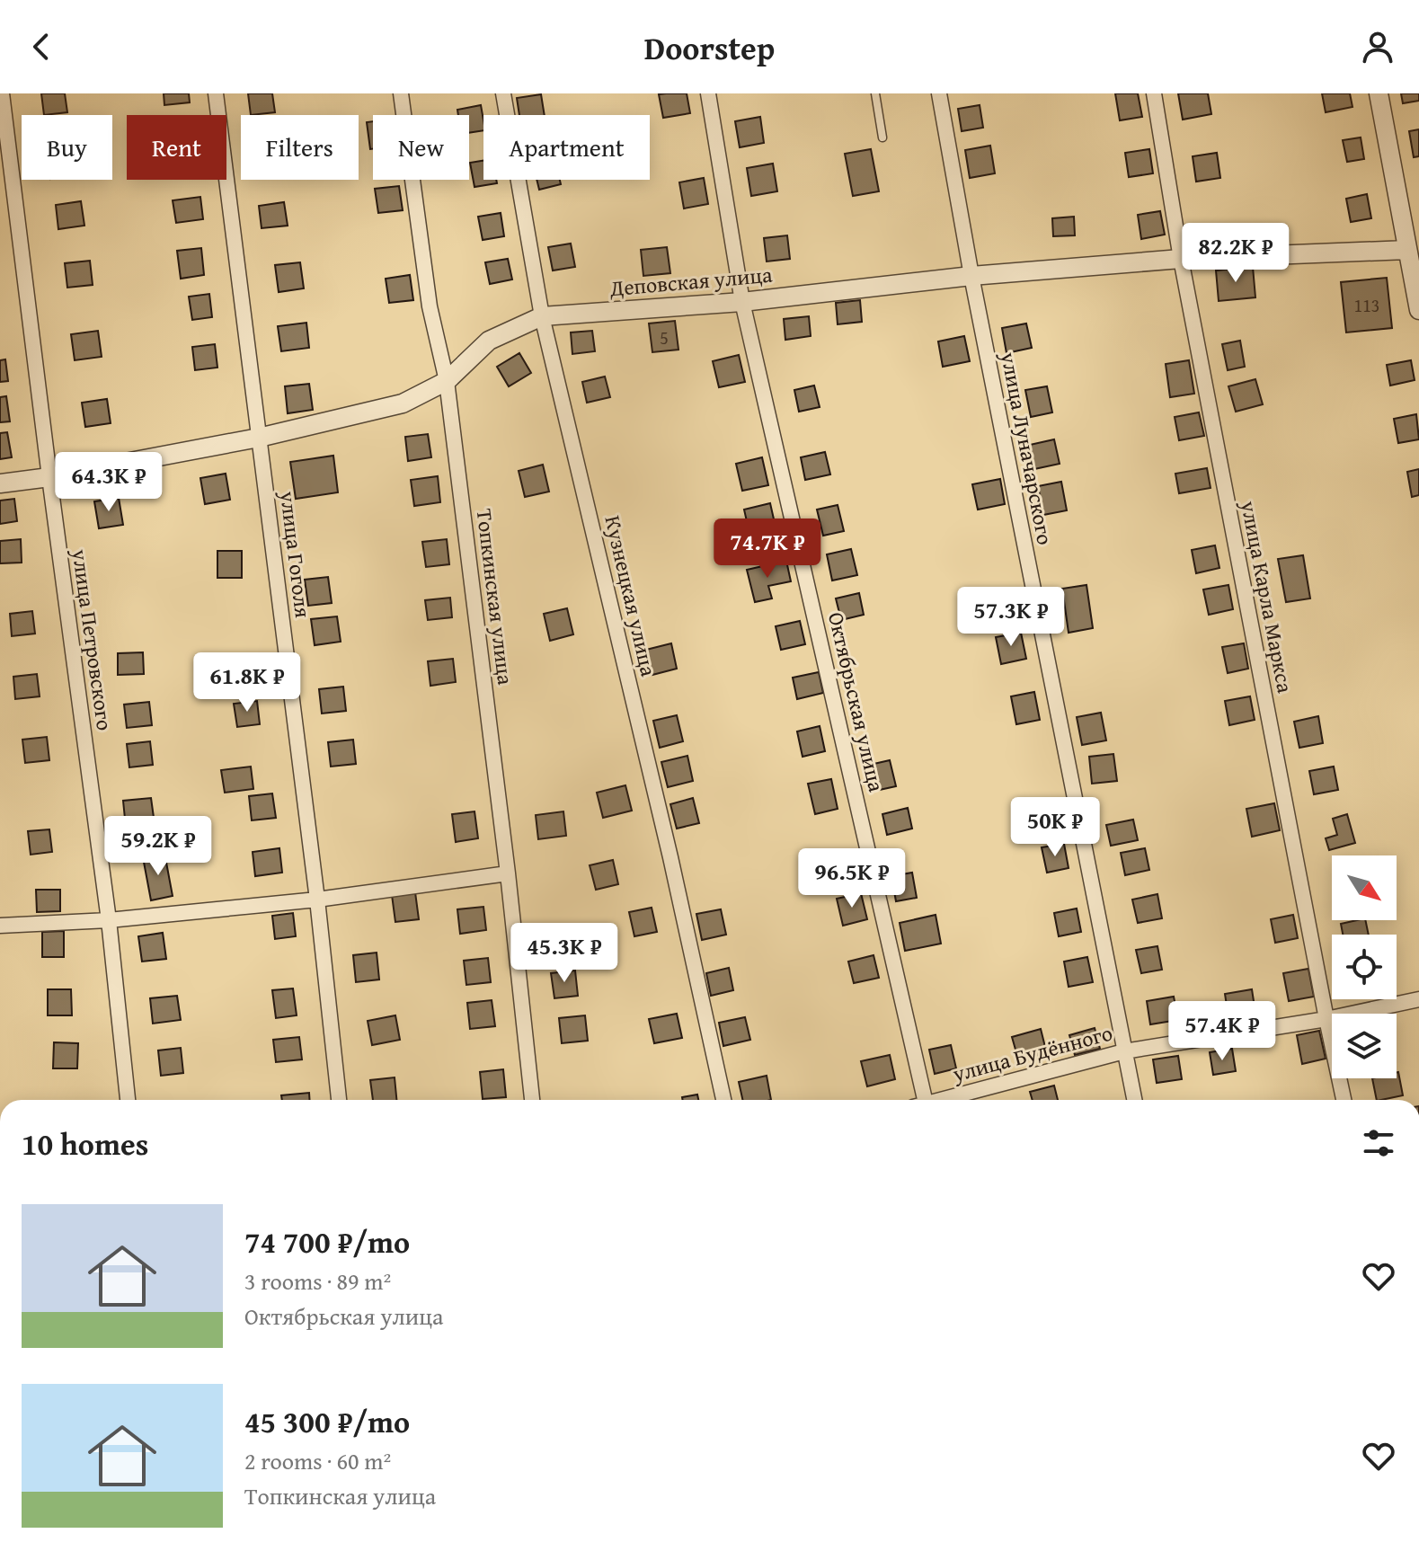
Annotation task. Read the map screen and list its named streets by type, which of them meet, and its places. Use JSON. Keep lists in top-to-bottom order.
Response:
{
  "streets": {
    "street": [
      "Деповская улица",
      "улица Луначарского",
      "улица Гоголя",
      "Кузнецкая улица",
      "Топкинская улица",
      "улица Карла Маркса",
      "улица Петровского",
      "Октябрьская улица",
      "улица Будённого"
    ]
  },
  "crossings": [
    ["Деповская улица", "улица Луначарского"],
    ["Деповская улица", "улица Гоголя"],
    ["Деповская улица", "Кузнецкая улица"],
    ["Деповская улица", "Топкинская улица"],
    ["Деповская улица", "улица Карла Маркса"],
    ["Деповская улица", "улица Петровского"],
    ["Деповская улица", "Октябрьская улица"],
    ["улица Луначарского", "улица Будённого"],
    ["улица Карла Маркса", "улица Будённого"]
  ],
  "house_numbers": ["113", "5"],
  "north": "bottom right",
  "page": {
    "header": "Doorstep",
    "chip": [
      "Buy",
      "Rent",
      "Filters",
      "New",
      "Apartment"
    ],
    "price": [
      "82.2K ₽",
      "64.3K ₽",
      "74.7K ₽",
      "57.3K ₽",
      "61.8K ₽",
      "50K ₽",
      "59.2K ₽",
      "96.5K ₽",
      "45.3K ₽",
      "57.4K ₽"
    ],
    "heading": "10 homes",
    "list": [
      {
        "name": "74 700 ₽/mo",
        "note": "3 rooms · 89 m² · Октябрьская улица"
      },
      {
        "name": "45 300 ₽/mo",
        "note": "2 rooms · 60 m² · Топкинская улица"
      }
    ]
  }
}
